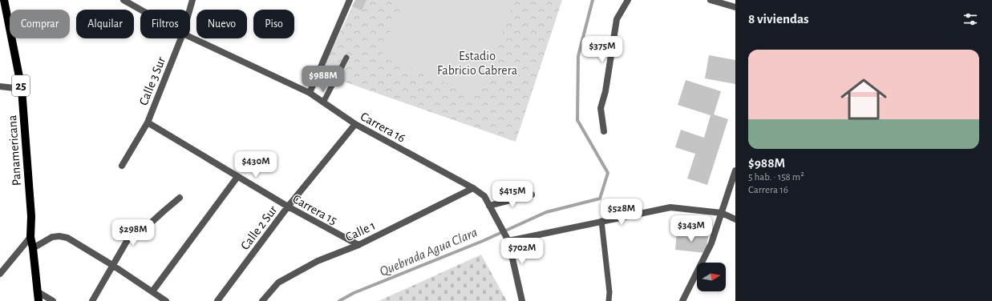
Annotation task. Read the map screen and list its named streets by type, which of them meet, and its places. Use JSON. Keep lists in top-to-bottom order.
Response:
{
  "streets": {
    "main road": ["25", "Panamericana"],
    "street": [
      "Calle 3 Sur",
      "Carrera 16",
      "Carrera 15",
      "Calle 2 Sur",
      "Calle 1"
    ]
  },
  "crossings": [
    ["Calle 3 Sur", "Carrera 15"],
    ["Carrera 16", "Calle 2 Sur"],
    ["Carrera 16", "Calle 1"],
    ["Carrera 15", "Calle 2 Sur"],
    ["Carrera 15", "Calle 1"]
  ],
  "water": ["Quebrada Agua Clara"],
  "parks": ["Estadio Fabricio Cabrera"],
  "north": "right",
  "page": {
    "heading": "8 viviendas",
    "chip": [
      "Comprar",
      "Alquilar",
      "Filtros",
      "Nuevo",
      "Piso"
    ],
    "price": [
      "$375M",
      "$988M",
      "$430M",
      "$415M",
      "$528M",
      "$343M",
      "$298M",
      "$702M"
    ],
    "list": [
      {
        "name": "$988M",
        "note": "5 hab. · 158 m² · Carrera 16"
      }
    ]
  }
}
